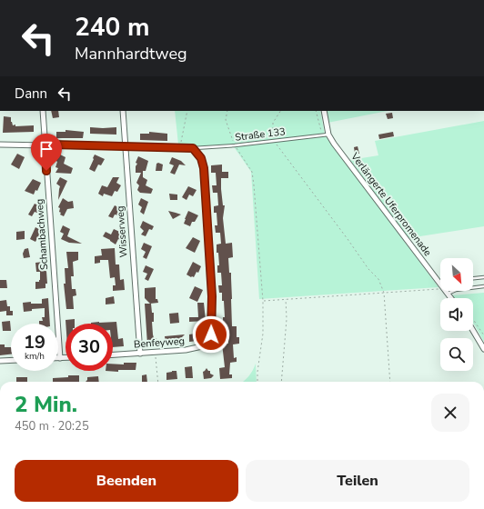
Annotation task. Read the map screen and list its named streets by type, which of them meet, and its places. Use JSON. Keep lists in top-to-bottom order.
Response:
{
  "streets": {
    "street": [
      "Verlängerte Uferpromenade",
      "Wisserweg",
      "Schambachweg",
      "Benfeyweg"
    ],
    "lane": ["Straße 133"]
  },
  "crossings": [
    ["Straße 133", "Verlängerte Uferpromenade"],
    ["Straße 133", "Benfeyweg"],
    ["Wisserweg", "Benfeyweg"]
  ],
  "north": "bottom right",
  "page": {
    "turn": ["240 m", "Mannhardtweg"],
    "then": "Dann",
    "speed": "19 km/h",
    "limit": "30",
    "heading": ["2 Min.", "450 m · 20:25"],
    "buttons": ["Beenden", "Teilen"]
  }
}
